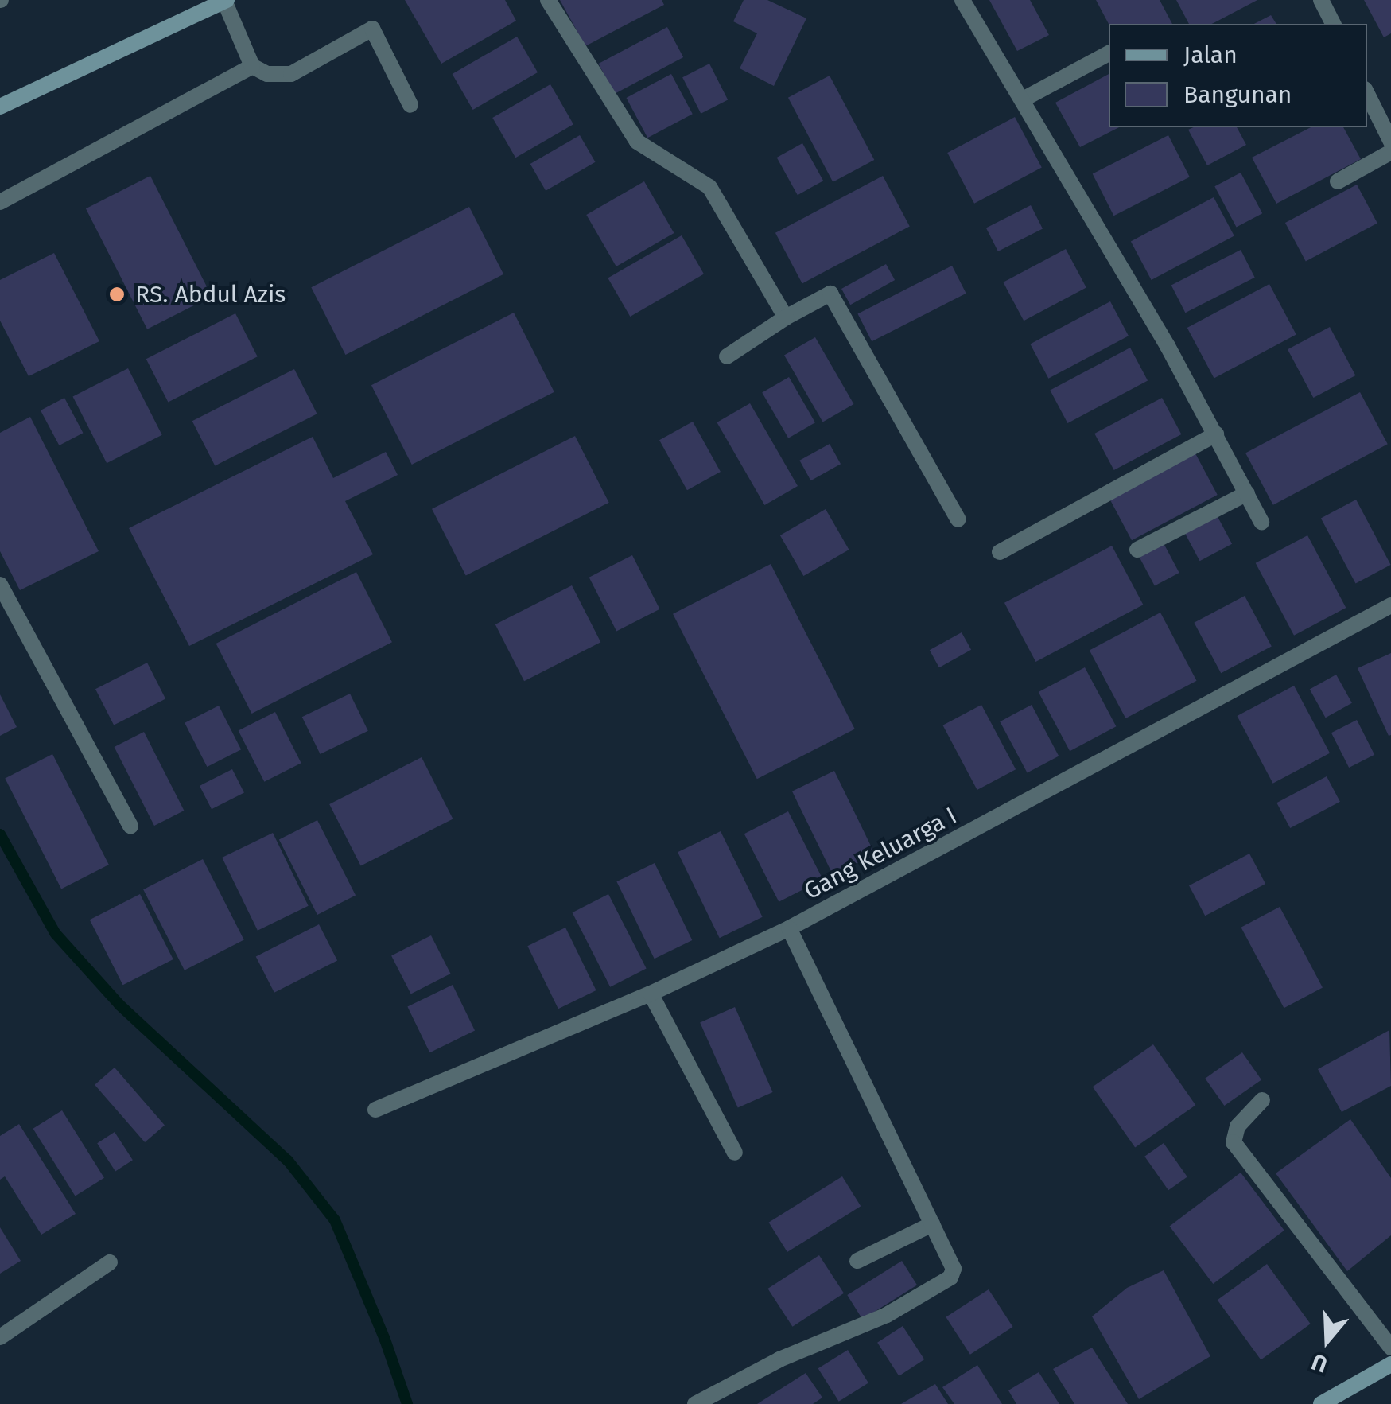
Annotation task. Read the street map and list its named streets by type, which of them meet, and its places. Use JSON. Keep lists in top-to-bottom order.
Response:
{
  "streets": {
    "street": ["Gang Keluarga I"]
  },
  "places": ["RS. Abdul Azis"],
  "legend": ["Jalan", "Bangunan"],
  "north": "bottom"
}
